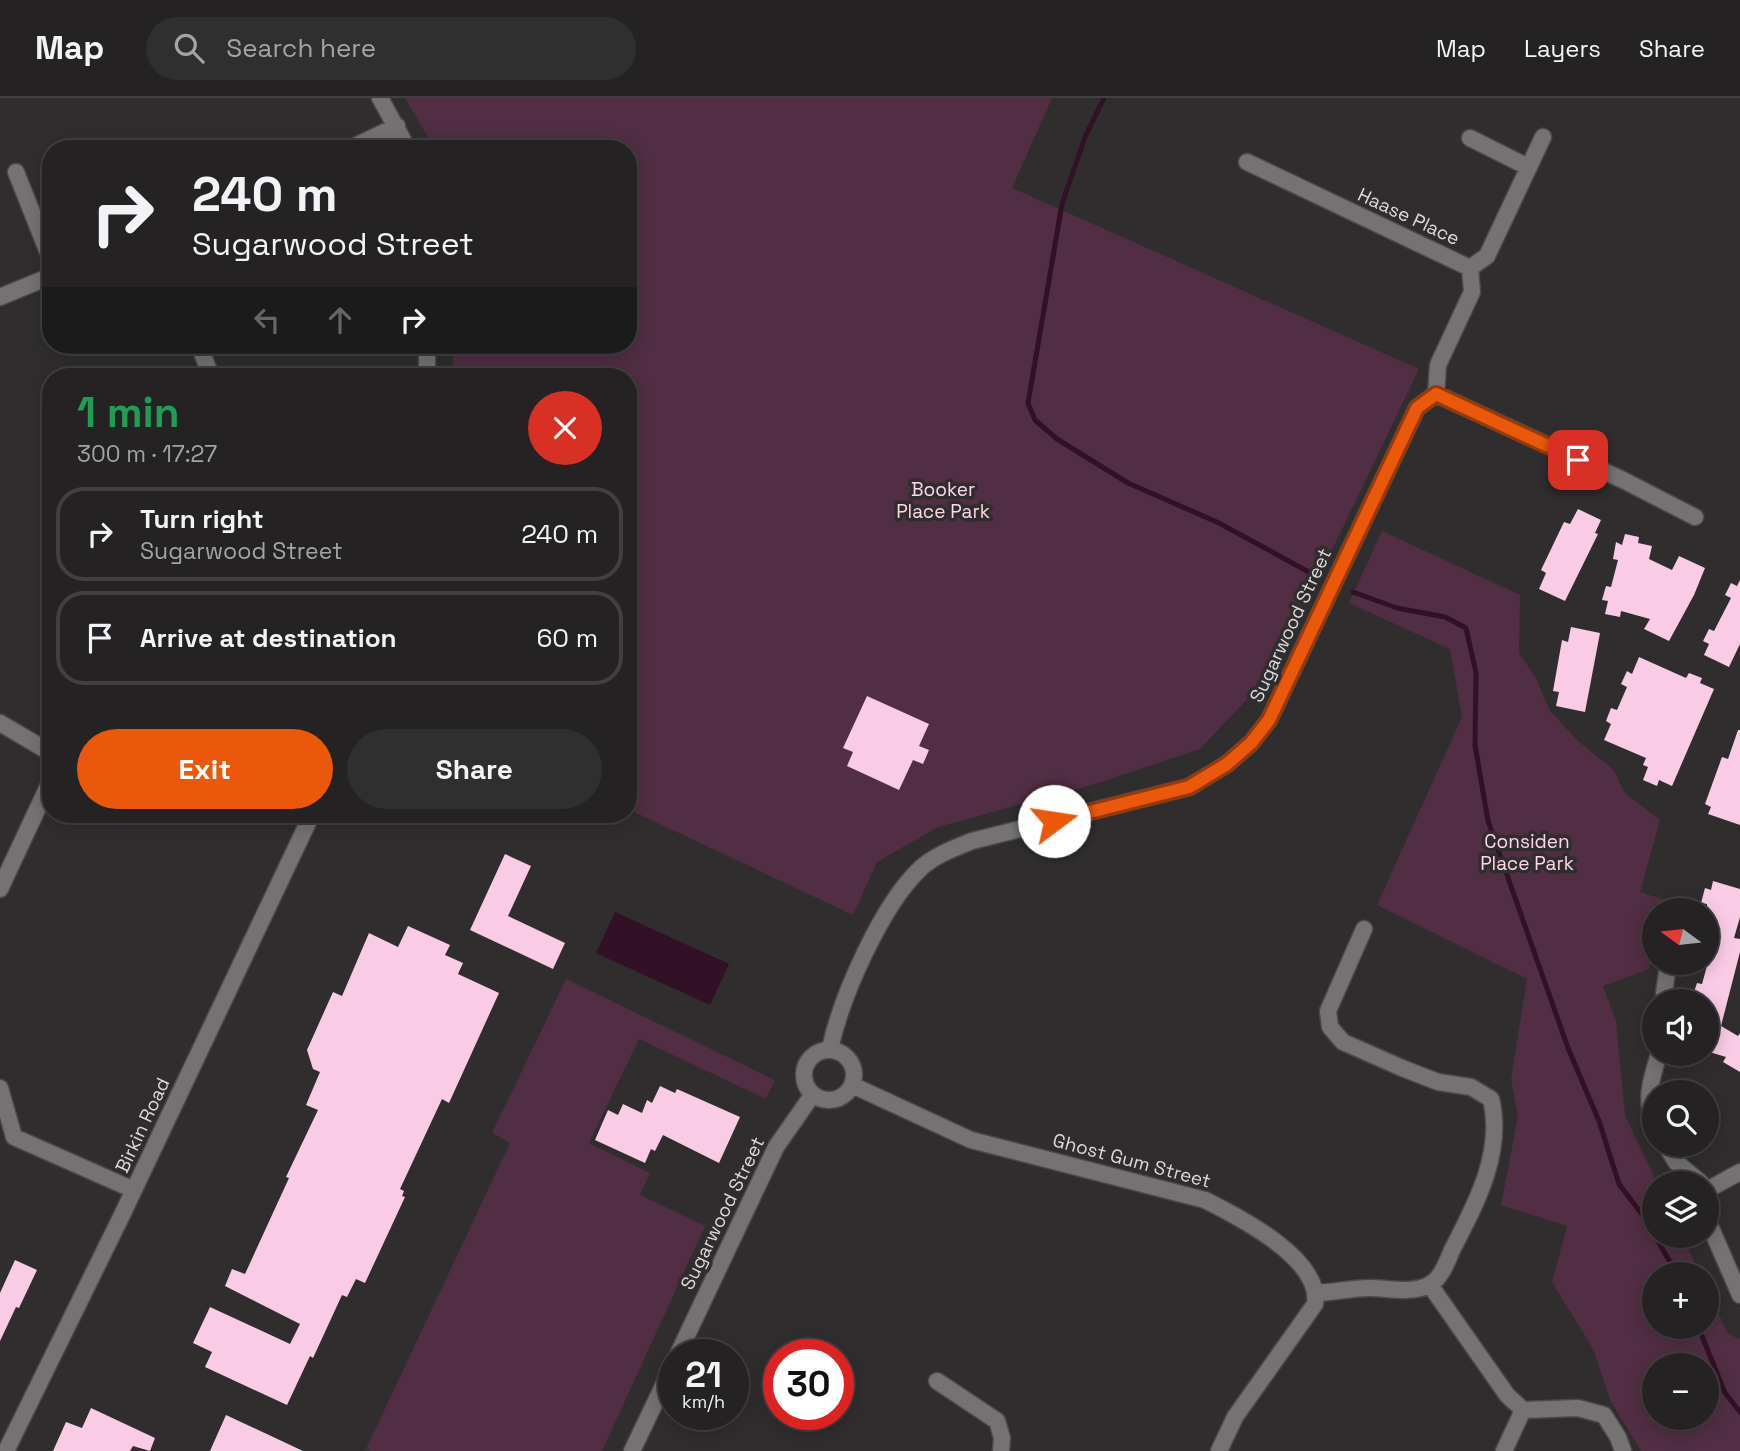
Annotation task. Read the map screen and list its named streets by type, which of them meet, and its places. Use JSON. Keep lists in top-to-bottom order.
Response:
{
  "streets": {
    "street": [
      "Haase Place",
      "Sugarwood Street",
      "Birkin Road",
      "Ghost Gum Street"
    ]
  },
  "crossings": [
    ["Haase Place", "Sugarwood Street"],
    ["Sugarwood Street", "Ghost Gum Street"]
  ],
  "parks": ["Booker Place Park", "Considen Place Park"],
  "north": "left",
  "page": {
    "header": "Map",
    "search": "Search here",
    "nav": ["Map", "Layers", "Share"],
    "turn": ["240 m", "Sugarwood Street"],
    "heading": ["1 min", "300 m · 17:27"],
    "list": [
      {
        "name": "Turn right",
        "note": "Sugarwood Street",
        "value": "240 m"
      },
      {
        "name": "Arrive at destination",
        "value": "60 m"
      }
    ],
    "buttons": ["Exit", "Share"],
    "map_buttons": ["+", "−"],
    "speed": "21 km/h",
    "limit": "30"
  }
}
